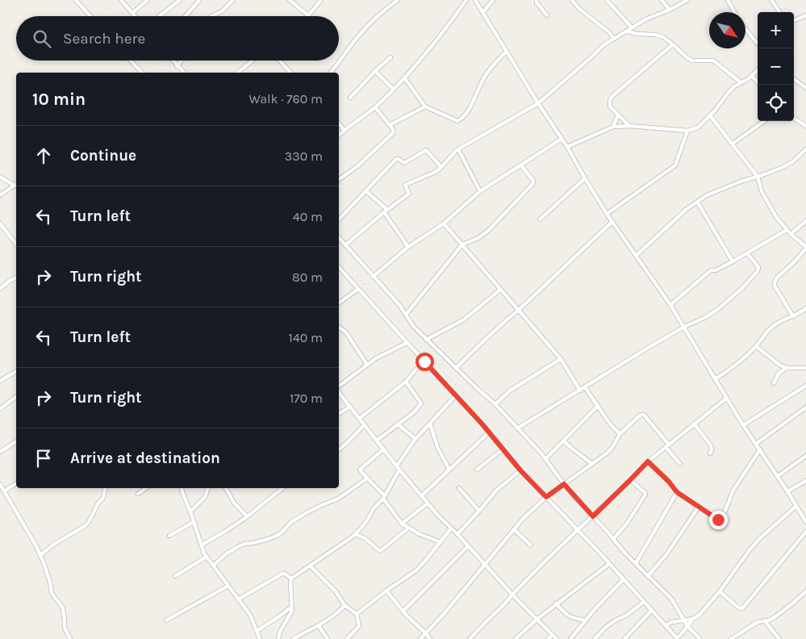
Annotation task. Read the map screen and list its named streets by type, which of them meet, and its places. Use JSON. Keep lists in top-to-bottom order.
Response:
{
  "north": "bottom right",
  "page": {
    "map_buttons": ["+", "−"],
    "search": "Search here",
    "heading": ["10 min", "Walk · 760 m"],
    "list": [
      ["Continue", "330 m"],
      ["Turn left", "40 m"],
      ["Turn right", "80 m"],
      ["Turn left", "140 m"],
      ["Turn right", "170 m"],
      "Arrive at destination"
    ]
  }
}
